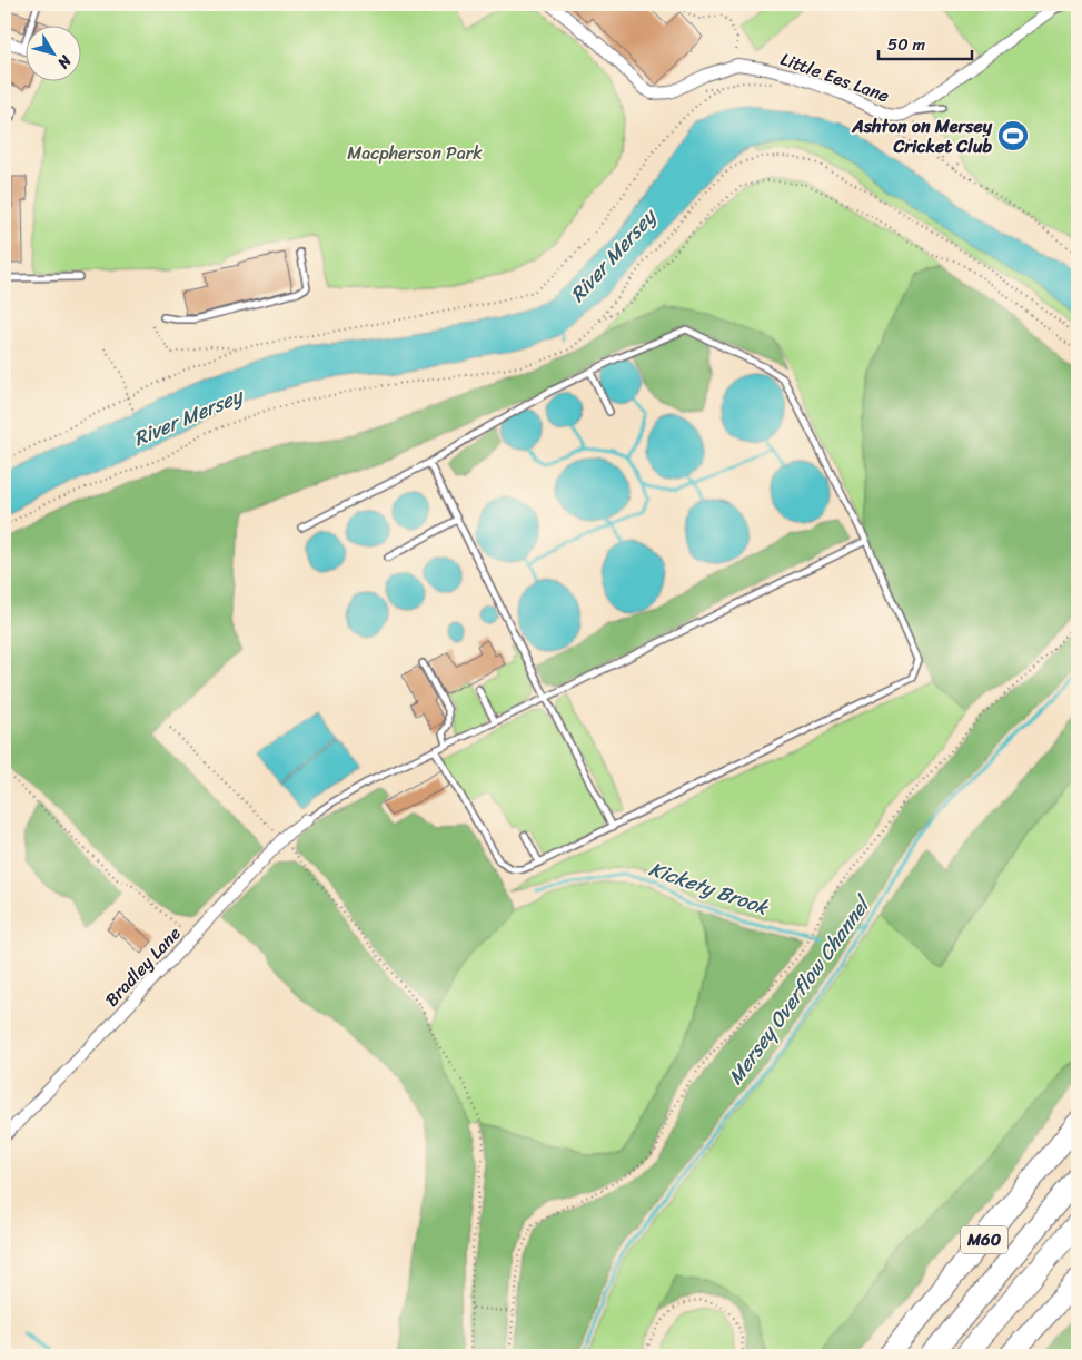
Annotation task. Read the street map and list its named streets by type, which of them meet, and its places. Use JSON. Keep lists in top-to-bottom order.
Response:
{
  "streets": {
    "highway": ["M60"],
    "street": ["Little Ees Lane", "Bradley Lane"]
  },
  "water": ["River Mersey", "Kickety Brook", "Mersey Overflow Channel"],
  "parks": ["Macpherson Park"],
  "places": {
    "sports": ["Ashton on Mersey Cricket Club"]
  },
  "scale_bar": "50 m",
  "north": "bottom right"
}
